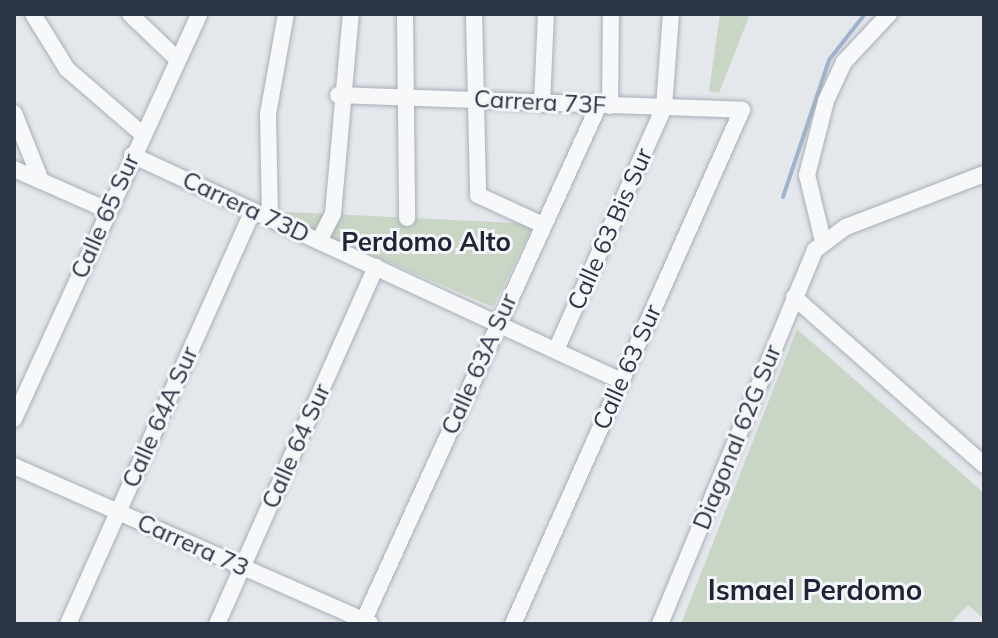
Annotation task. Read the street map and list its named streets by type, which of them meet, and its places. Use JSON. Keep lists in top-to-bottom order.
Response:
{
  "streets": {
    "street": [
      "Carrera 73F",
      "Carrera 73D",
      "Calle 65 Sur",
      "Calle 63 Bis Sur",
      "Calle 63A Sur",
      "Calle 63 Sur",
      "Calle 64A Sur",
      "Diagonal 62G Sur",
      "Calle 64 Sur",
      "Carrera 73"
    ]
  },
  "crossings": [
    ["Carrera 73F", "Calle 63 Bis Sur"],
    ["Carrera 73F", "Calle 63A Sur"],
    ["Carrera 73F", "Calle 63 Sur"],
    ["Carrera 73D", "Calle 65 Sur"],
    ["Carrera 73D", "Calle 63 Bis Sur"],
    ["Carrera 73D", "Calle 63A Sur"],
    ["Carrera 73D", "Calle 63 Sur"],
    ["Carrera 73D", "Calle 64A Sur"],
    ["Carrera 73D", "Calle 64 Sur"],
    ["Calle 63A Sur", "Carrera 73"],
    ["Calle 64A Sur", "Carrera 73"],
    ["Calle 64 Sur", "Carrera 73"]
  ],
  "districts": ["Perdomo Alto", "Ismael Perdomo"]
}
